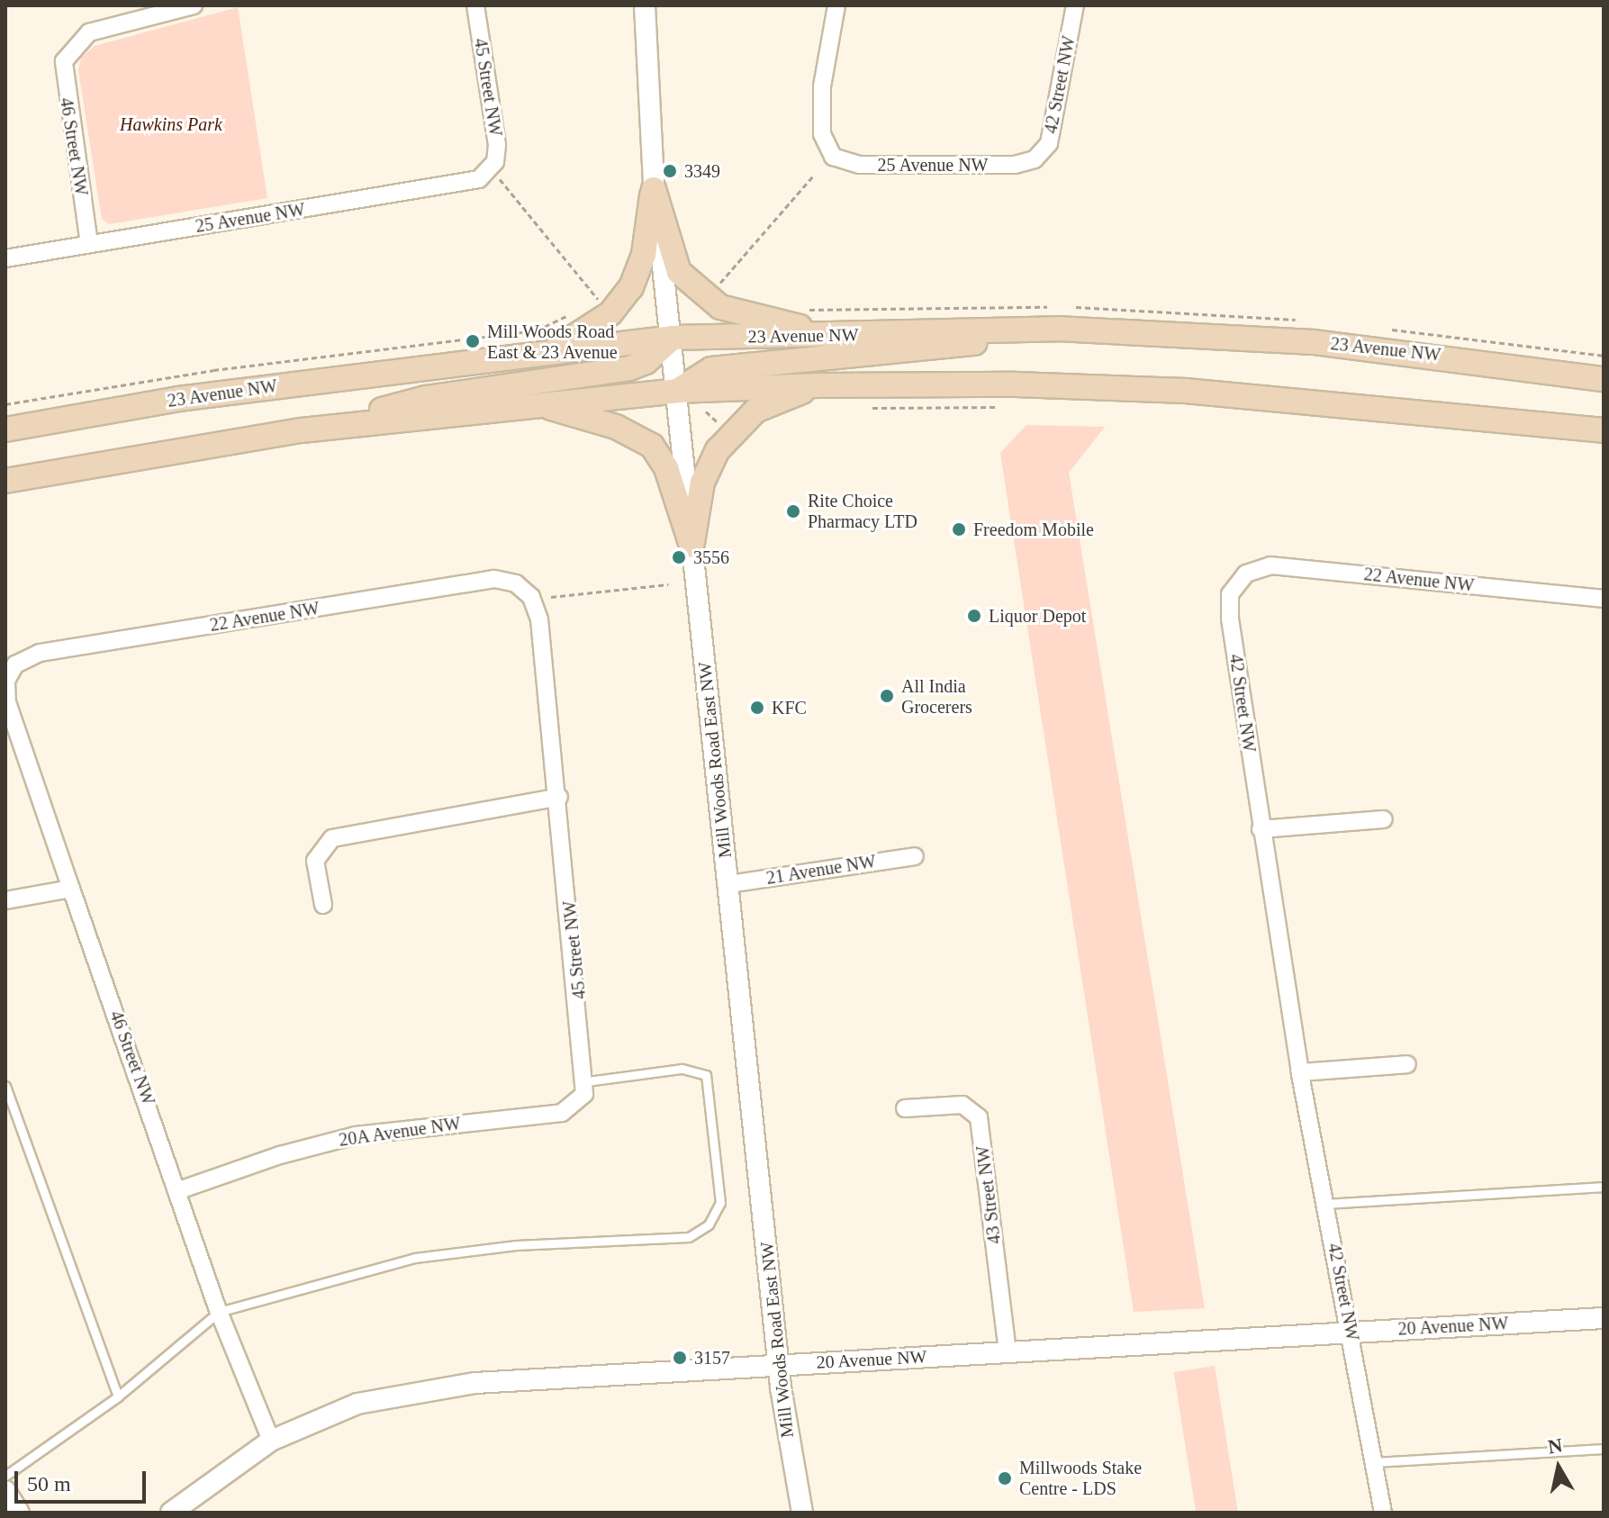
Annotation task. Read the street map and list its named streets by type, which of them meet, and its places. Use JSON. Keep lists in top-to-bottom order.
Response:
{
  "streets": {
    "main road": ["23 Avenue NW"],
    "street": [
      "42 Street NW",
      "45 Street NW",
      "46 Street NW",
      "25 Avenue NW",
      "22 Avenue NW",
      "Mill Woods Road East NW",
      "21 Avenue NW",
      "20A Avenue NW",
      "43 Street NW",
      "20 Avenue NW"
    ]
  },
  "crossings": [
    ["42 Street NW", "25 Avenue NW"],
    ["42 Street NW", "22 Avenue NW"],
    ["42 Street NW", "20 Avenue NW"],
    ["45 Street NW", "25 Avenue NW"],
    ["45 Street NW", "22 Avenue NW"],
    ["45 Street NW", "20A Avenue NW"],
    ["46 Street NW", "25 Avenue NW"],
    ["46 Street NW", "22 Avenue NW"],
    ["46 Street NW", "20A Avenue NW"],
    ["46 Street NW", "20 Avenue NW"],
    ["23 Avenue NW", "Mill Woods Road East NW"],
    ["Mill Woods Road East NW", "21 Avenue NW"],
    ["Mill Woods Road East NW", "20 Avenue NW"],
    ["43 Street NW", "20 Avenue NW"]
  ],
  "parks": ["Hawkins Park"],
  "places": [
    "3349",
    "Mill Woods Road East & 23 Avenue",
    "Rite Choice Pharmacy LTD",
    "Freedom Mobile",
    "3556",
    "Liquor Depot",
    "All India Grocerers",
    "KFC",
    "3157",
    "Millwoods Stake Centre - LDS"
  ],
  "scale_bar": "50 m",
  "north": "top"
}
